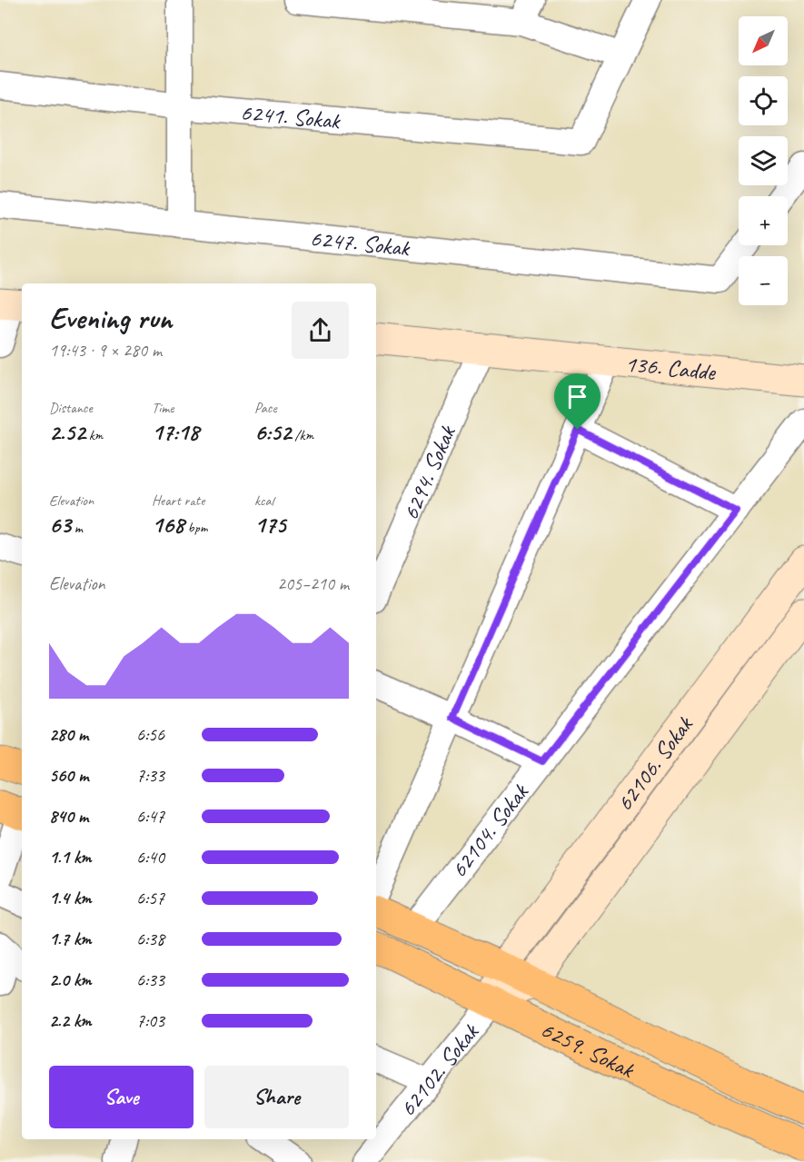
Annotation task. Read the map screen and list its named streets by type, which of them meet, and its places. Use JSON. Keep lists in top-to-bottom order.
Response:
{
  "streets": {
    "main road": ["6259. Sokak"],
    "street": [
      "6241. Sokak",
      "6247. Sokak",
      "136. Cadde",
      "6294. Sokak",
      "62106. Sokak",
      "62104. Sokak",
      "62102. Sokak"
    ]
  },
  "crossings": [
    ["136. Cadde", "6294. Sokak"],
    ["62106. Sokak", "6259. Sokak"],
    ["62104. Sokak", "6259. Sokak"],
    ["6259. Sokak", "62102. Sokak"]
  ],
  "north": "bottom left",
  "page": {
    "map_buttons": ["+", "−"],
    "heading": ["Evening run", "19:43 · 9 × 280 m"],
    "stats": [
      ["Distance", "2.52 km"],
      ["Time", "17:18"],
      ["Pace", "6:52 /km"],
      ["Elevation", "63 m"],
      ["Heart rate", "168 bpm"],
      ["kcal", "175"]
    ],
    "chart": ["Elevation", "205–210 m"],
    "list": [
      {
        "name": "280 m",
        "note": "6:56"
      },
      {
        "name": "560 m",
        "note": "7:33"
      },
      {
        "name": "840 m",
        "note": "6:47"
      },
      {
        "name": "1.1 km",
        "note": "6:40"
      },
      {
        "name": "1.4 km",
        "note": "6:57"
      },
      {
        "name": "1.7 km",
        "note": "6:38"
      },
      {
        "name": "2.0 km",
        "note": "6:33"
      },
      {
        "name": "2.2 km",
        "note": "7:03"
      }
    ],
    "buttons": ["Save", "Share"]
  }
}
